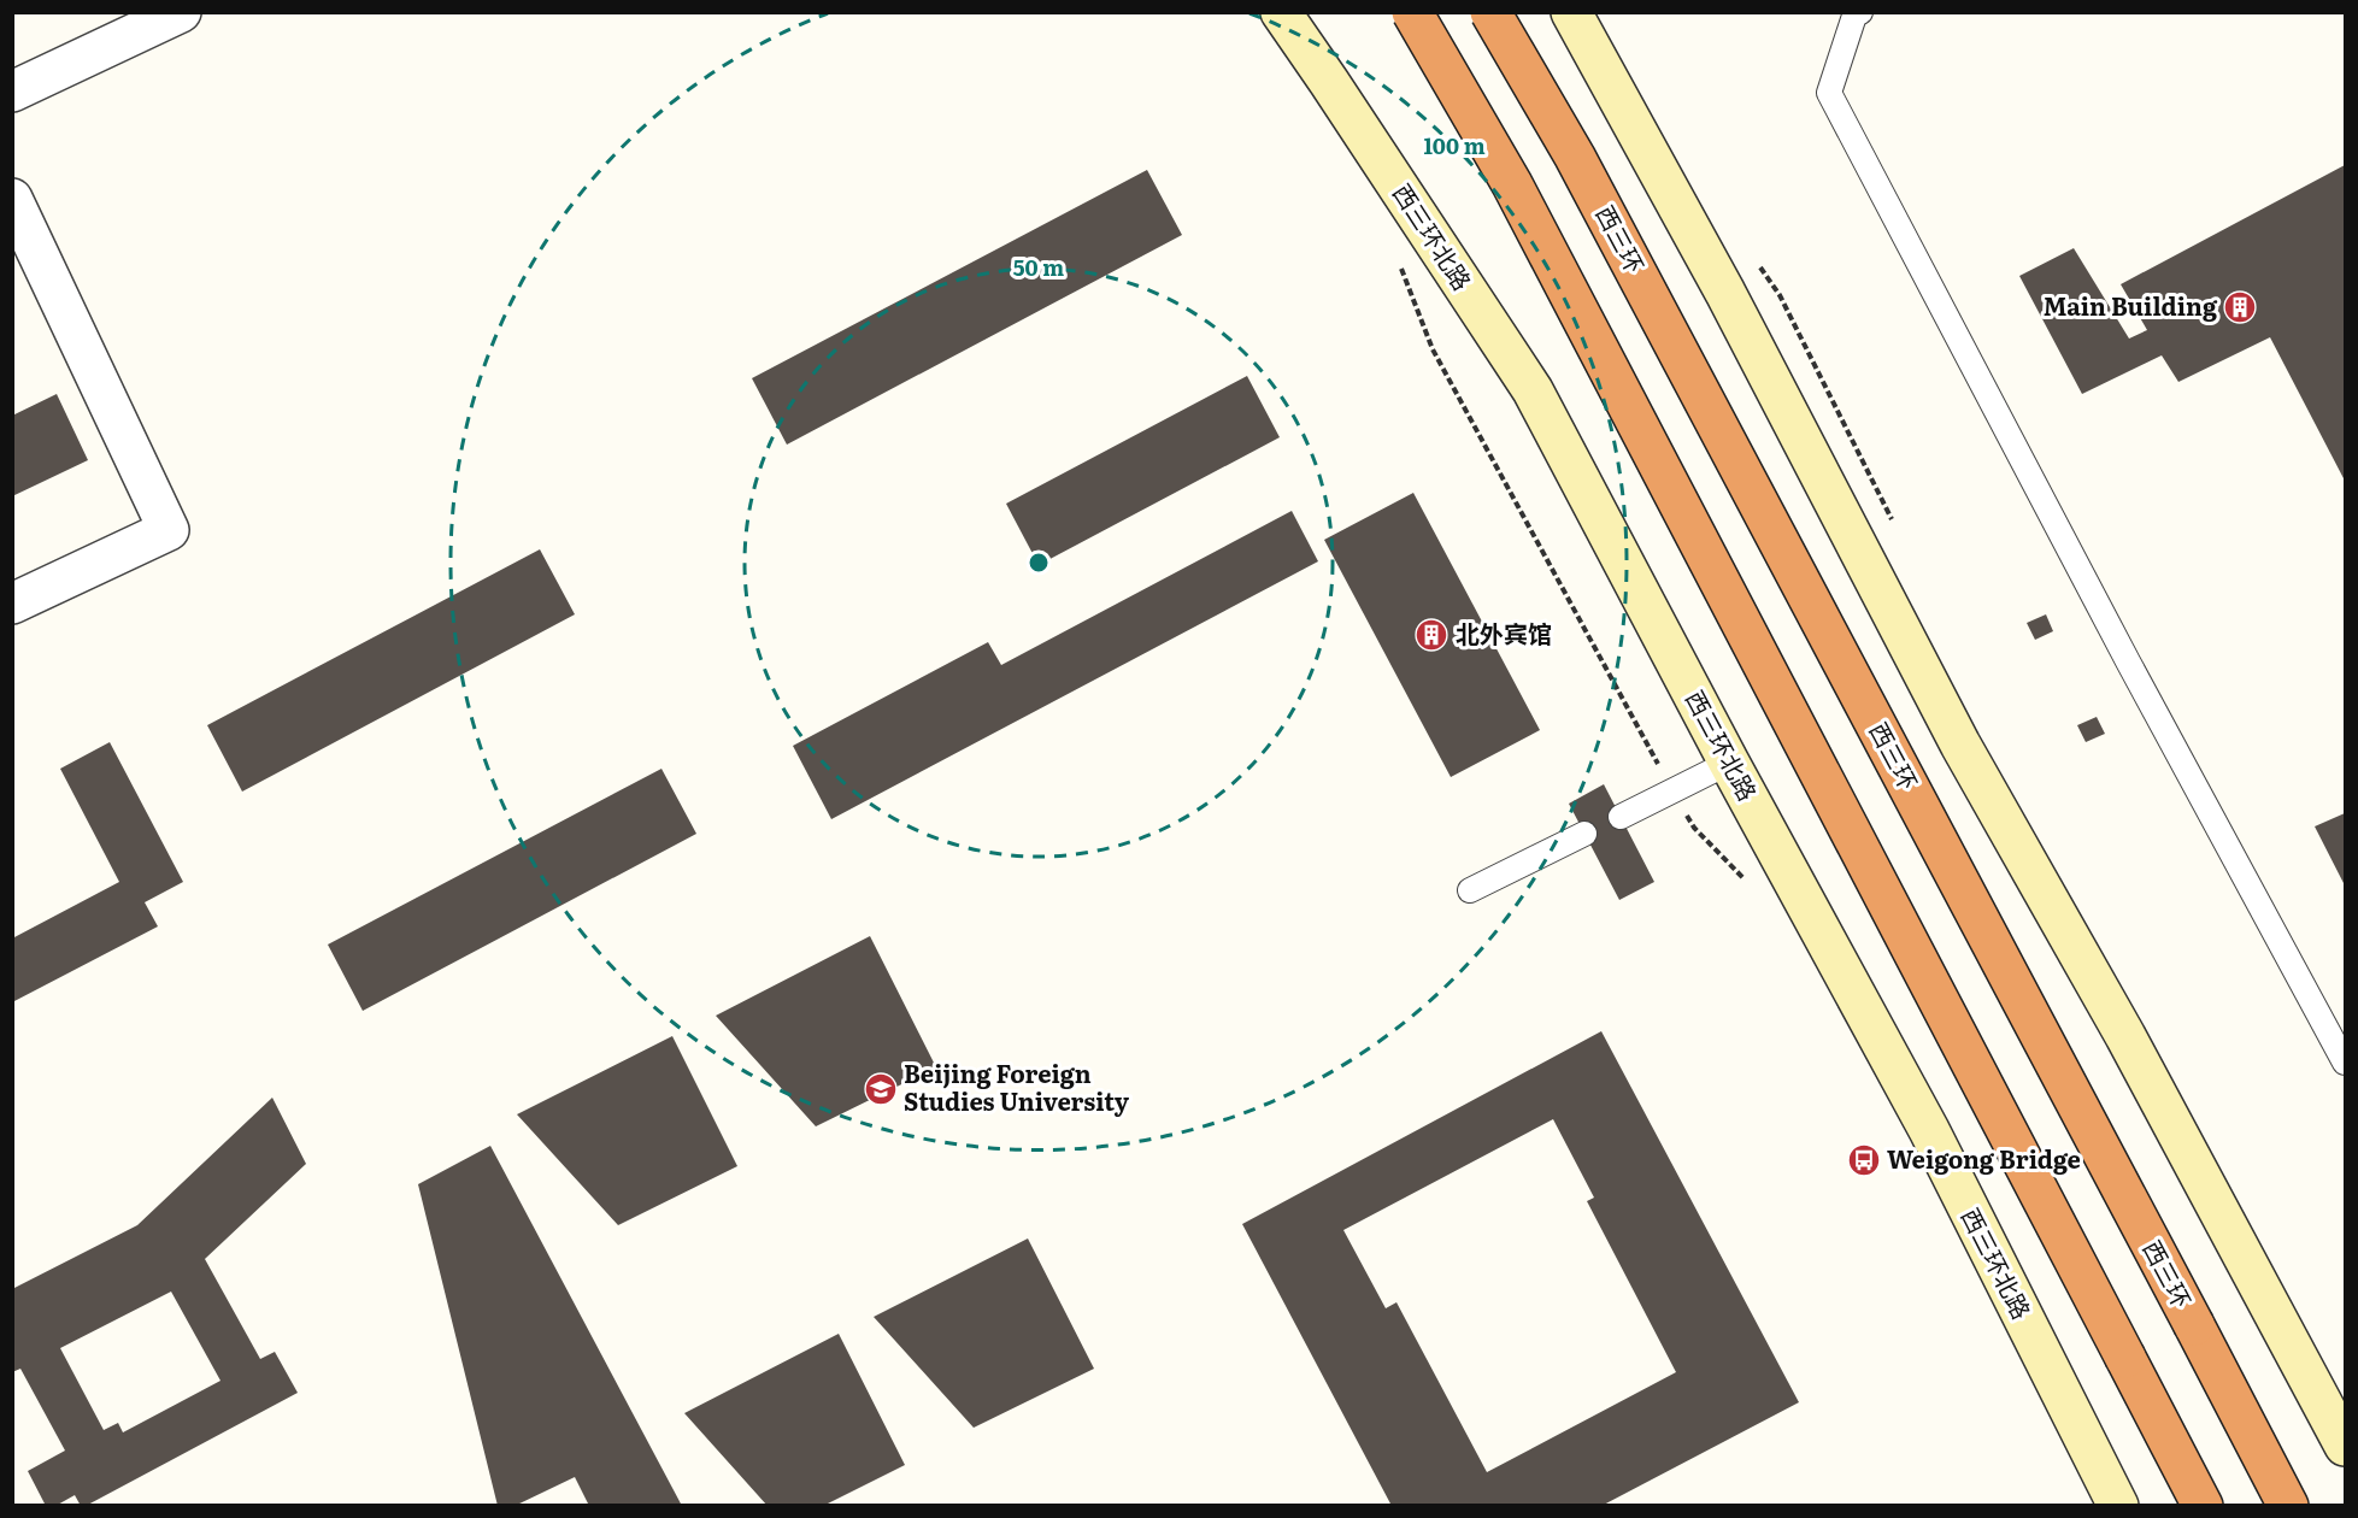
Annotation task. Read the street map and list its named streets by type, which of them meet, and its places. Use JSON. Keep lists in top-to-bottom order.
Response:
{
  "streets": {
    "highway": ["西三环"],
    "street": ["西三环北路"]
  },
  "places": {
    "building": ["Main Building", "北外宾馆"],
    "school or university": ["Beijing Foreign Studies University"],
    "bus stop": ["Weigong Bridge"]
  },
  "rings": ["100 m", "50 m"]
}
